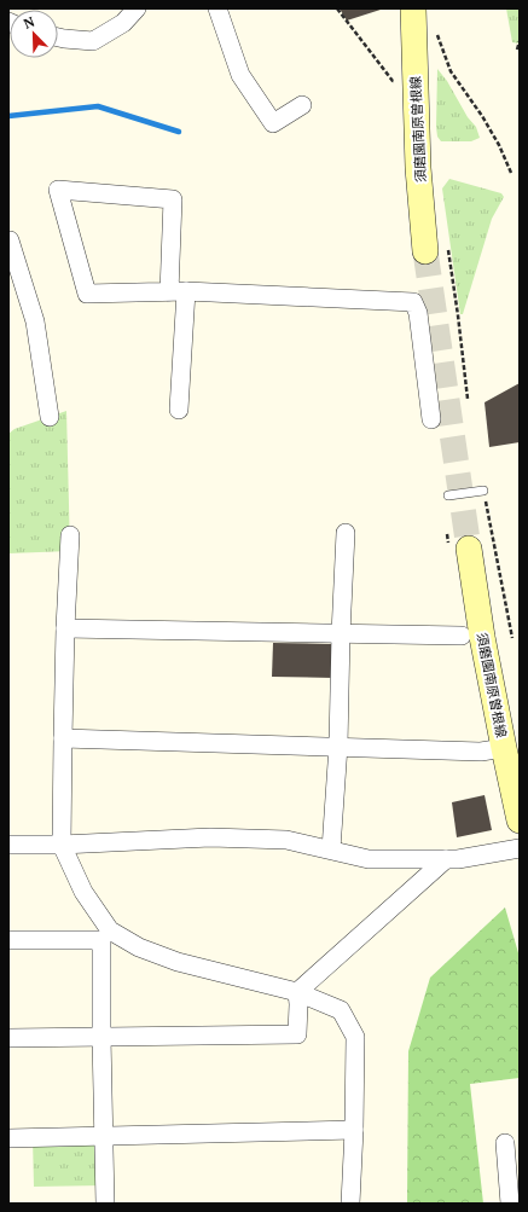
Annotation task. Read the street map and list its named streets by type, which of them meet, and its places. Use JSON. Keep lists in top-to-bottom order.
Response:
{
  "streets": {
    "main road": ["須磨園南原曽根線"]
  },
  "north": "top left"
}
